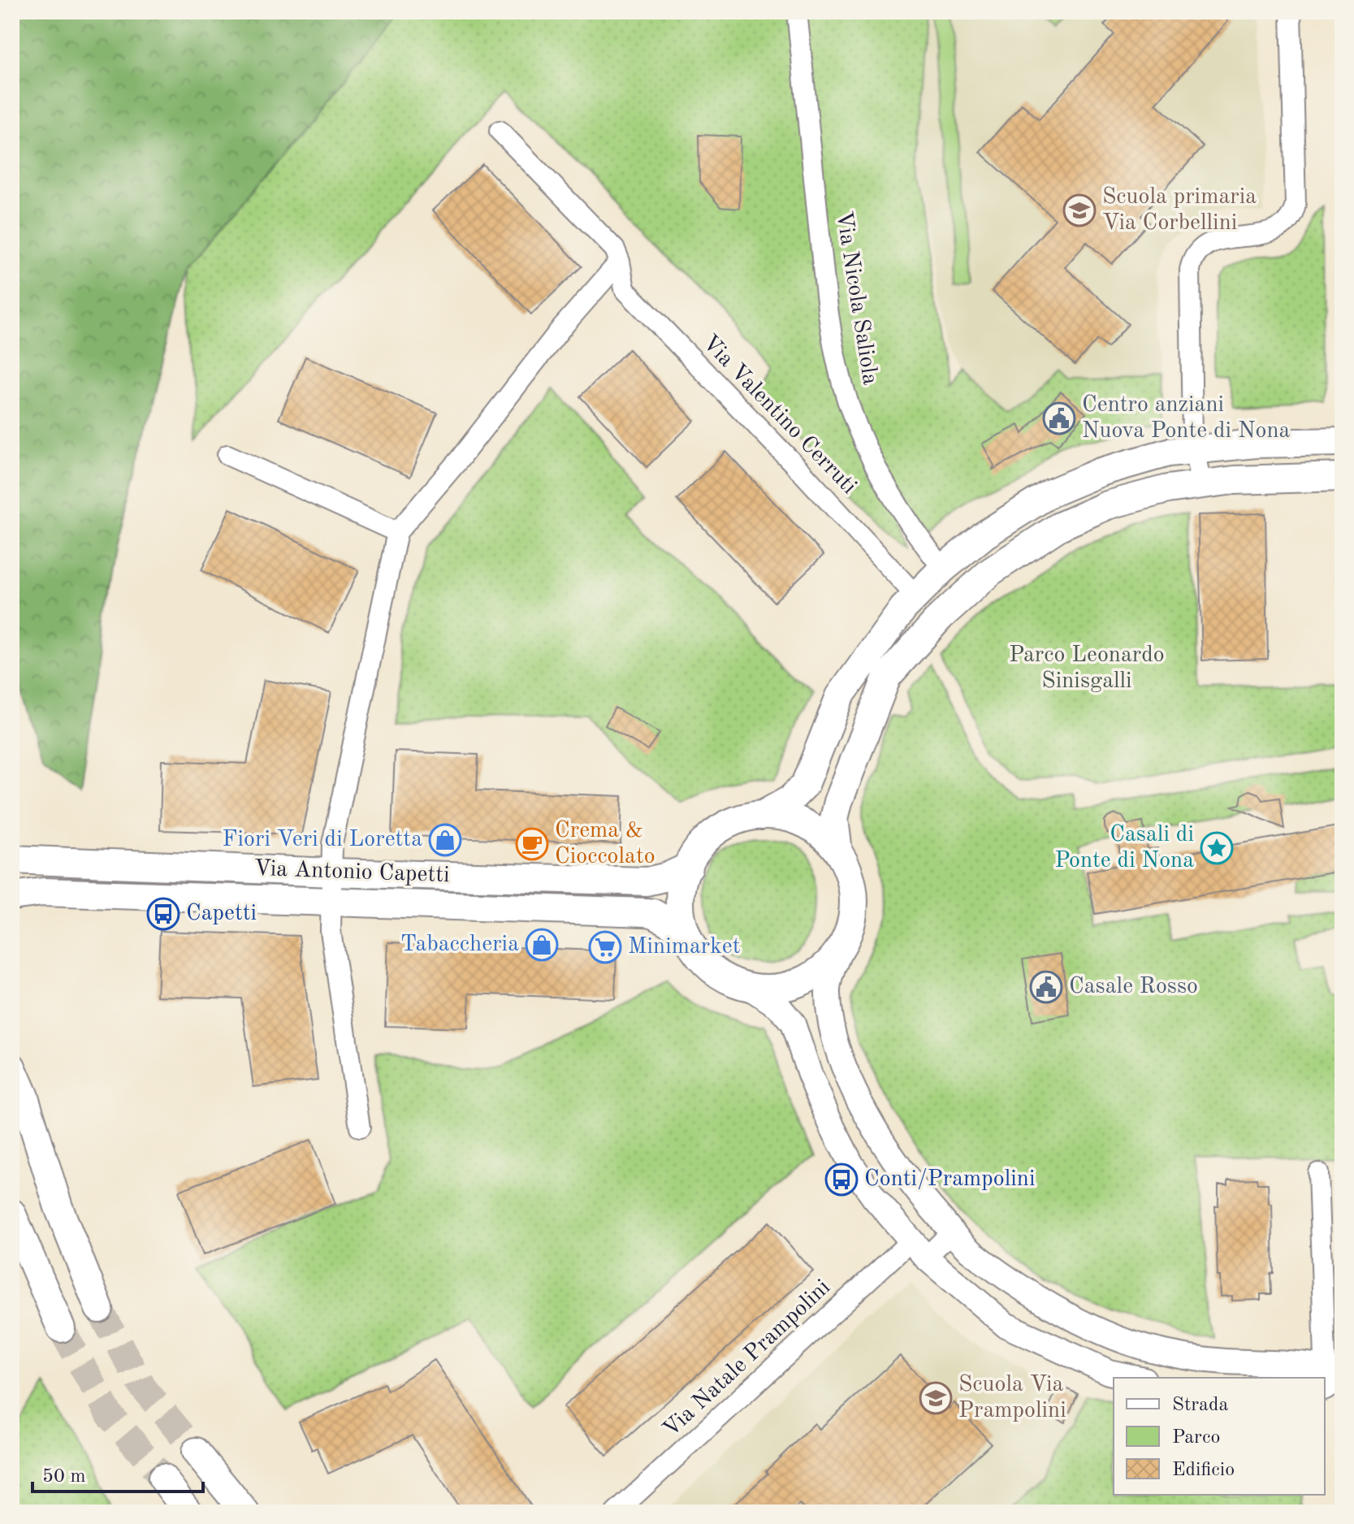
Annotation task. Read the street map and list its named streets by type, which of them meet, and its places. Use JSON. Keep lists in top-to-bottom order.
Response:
{
  "streets": {
    "main road": ["Via Antonio Capetti"],
    "street": ["Via Nicola Saliola", "Via Valentino Cerruti", "Via Natale Prampolini"]
  },
  "parks": ["Parco Leonardo Sinisgalli"],
  "places": {
    "school or university": ["Scuola primaria Via Corbellini", "Scuola Via Prampolini"],
    "public building": ["Centro anziani Nuova Ponte di Nona", "Casale Rosso"],
    "shop": ["Fiori Veri di Loretta", "Tabaccheria"],
    "cafe": ["Crema & Cioccolato"],
    "place": ["Casali di Ponte di Nona"],
    "bus stop": ["Capetti", "Conti/Prampolini"],
    "supermarket": ["Minimarket"]
  },
  "legend": ["Strada", "Parco", "Edificio"],
  "scale_bar": "50 m"
}
